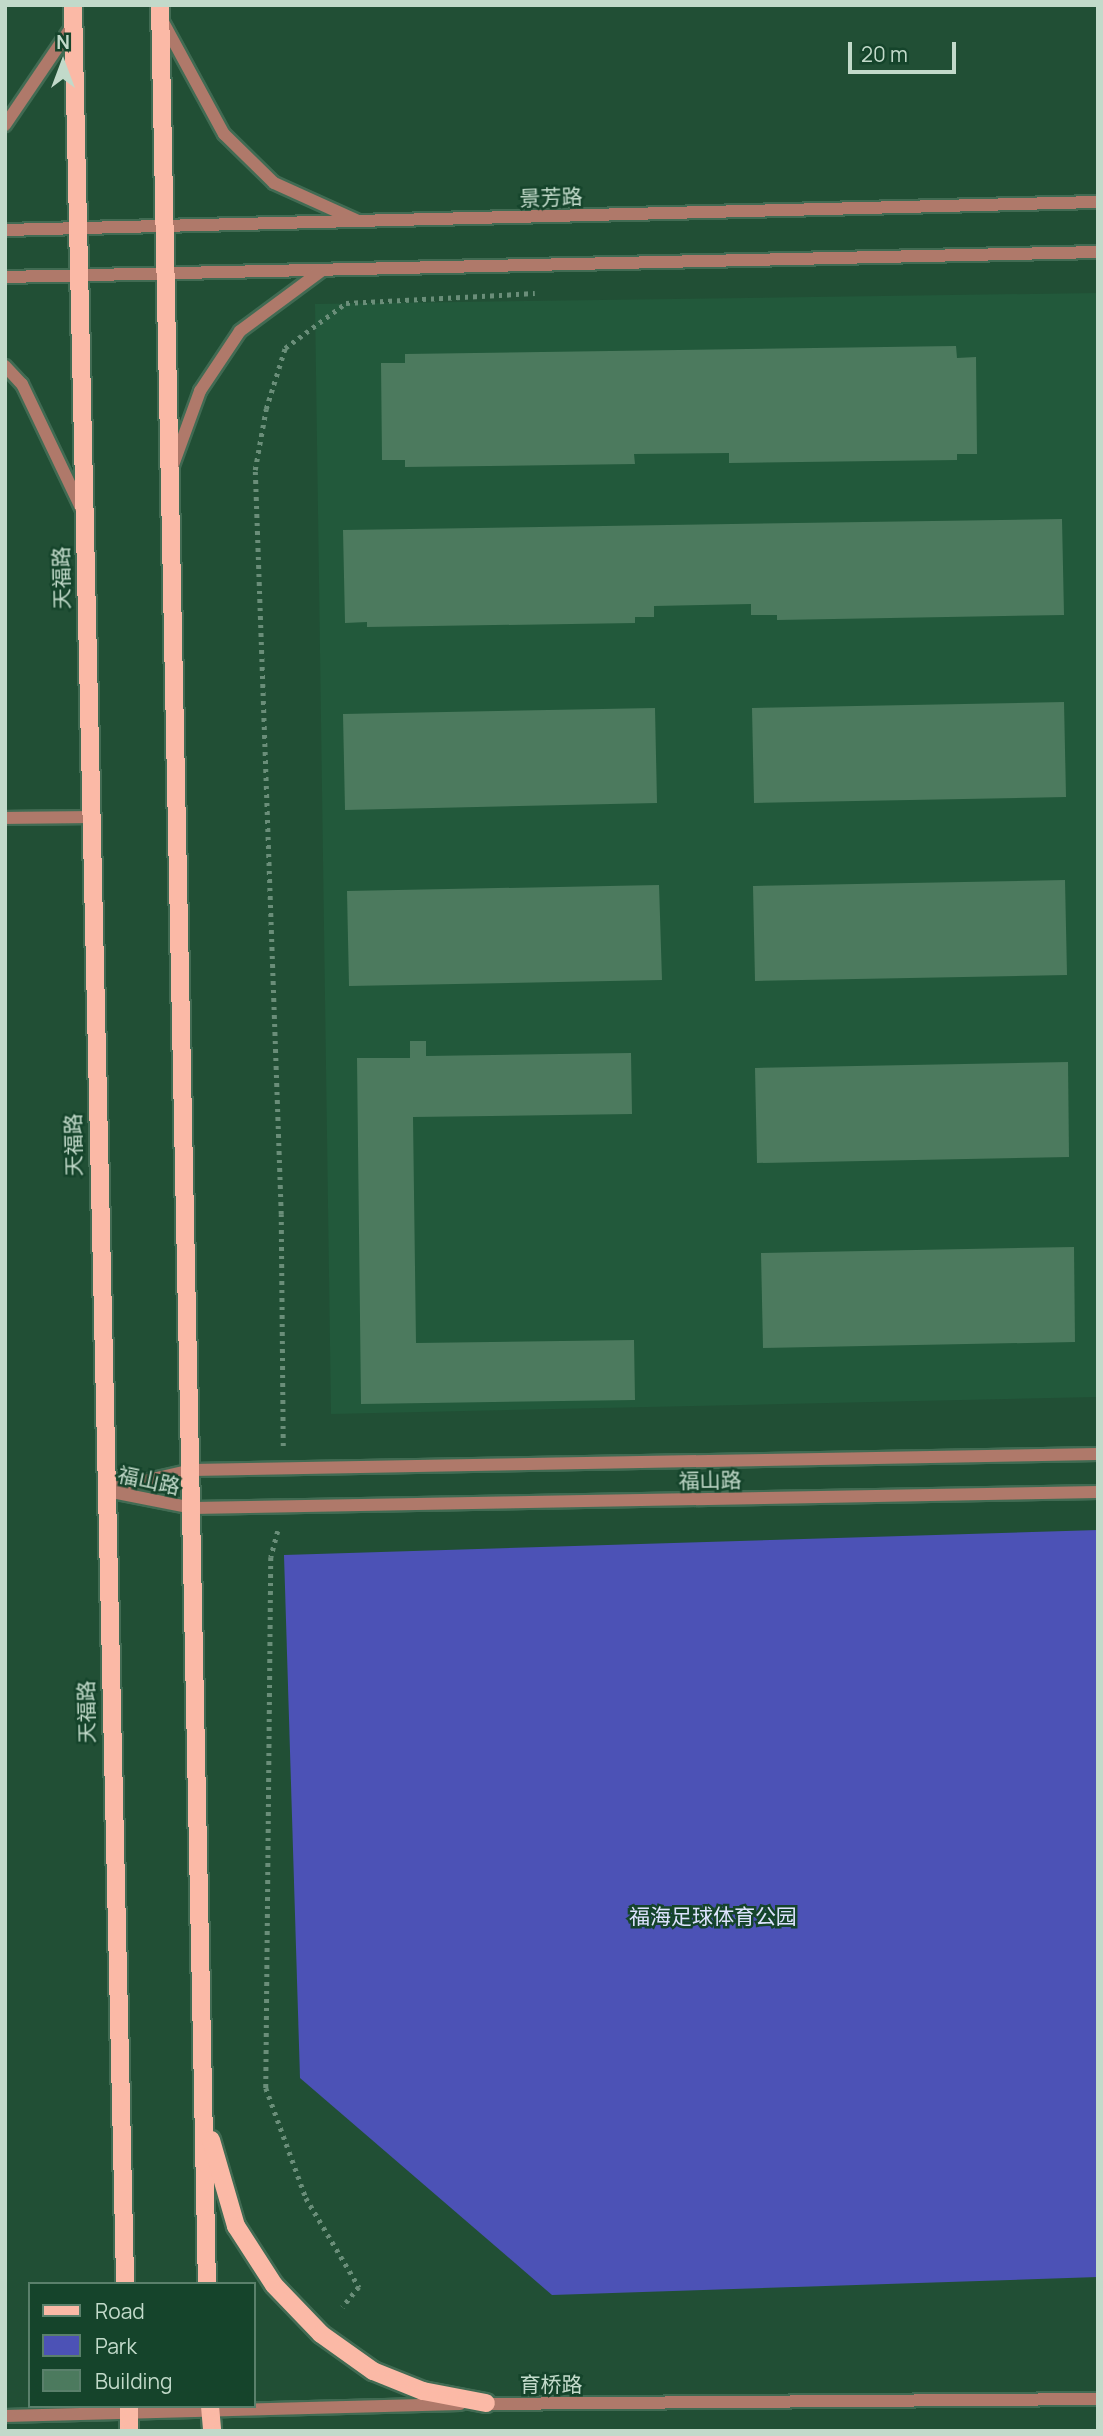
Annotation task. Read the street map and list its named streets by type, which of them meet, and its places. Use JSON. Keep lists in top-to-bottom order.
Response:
{
  "streets": {
    "main road": ["天福路"],
    "street": ["景芳路", "福山路", "育桥路"]
  },
  "crossings": [
    ["景芳路", "天福路"],
    ["天福路", "福山路"]
  ],
  "parks": ["福海足球体育公园"],
  "legend": ["Road", "Park", "Building"],
  "scale_bar": "20 m",
  "north": "top"
}
